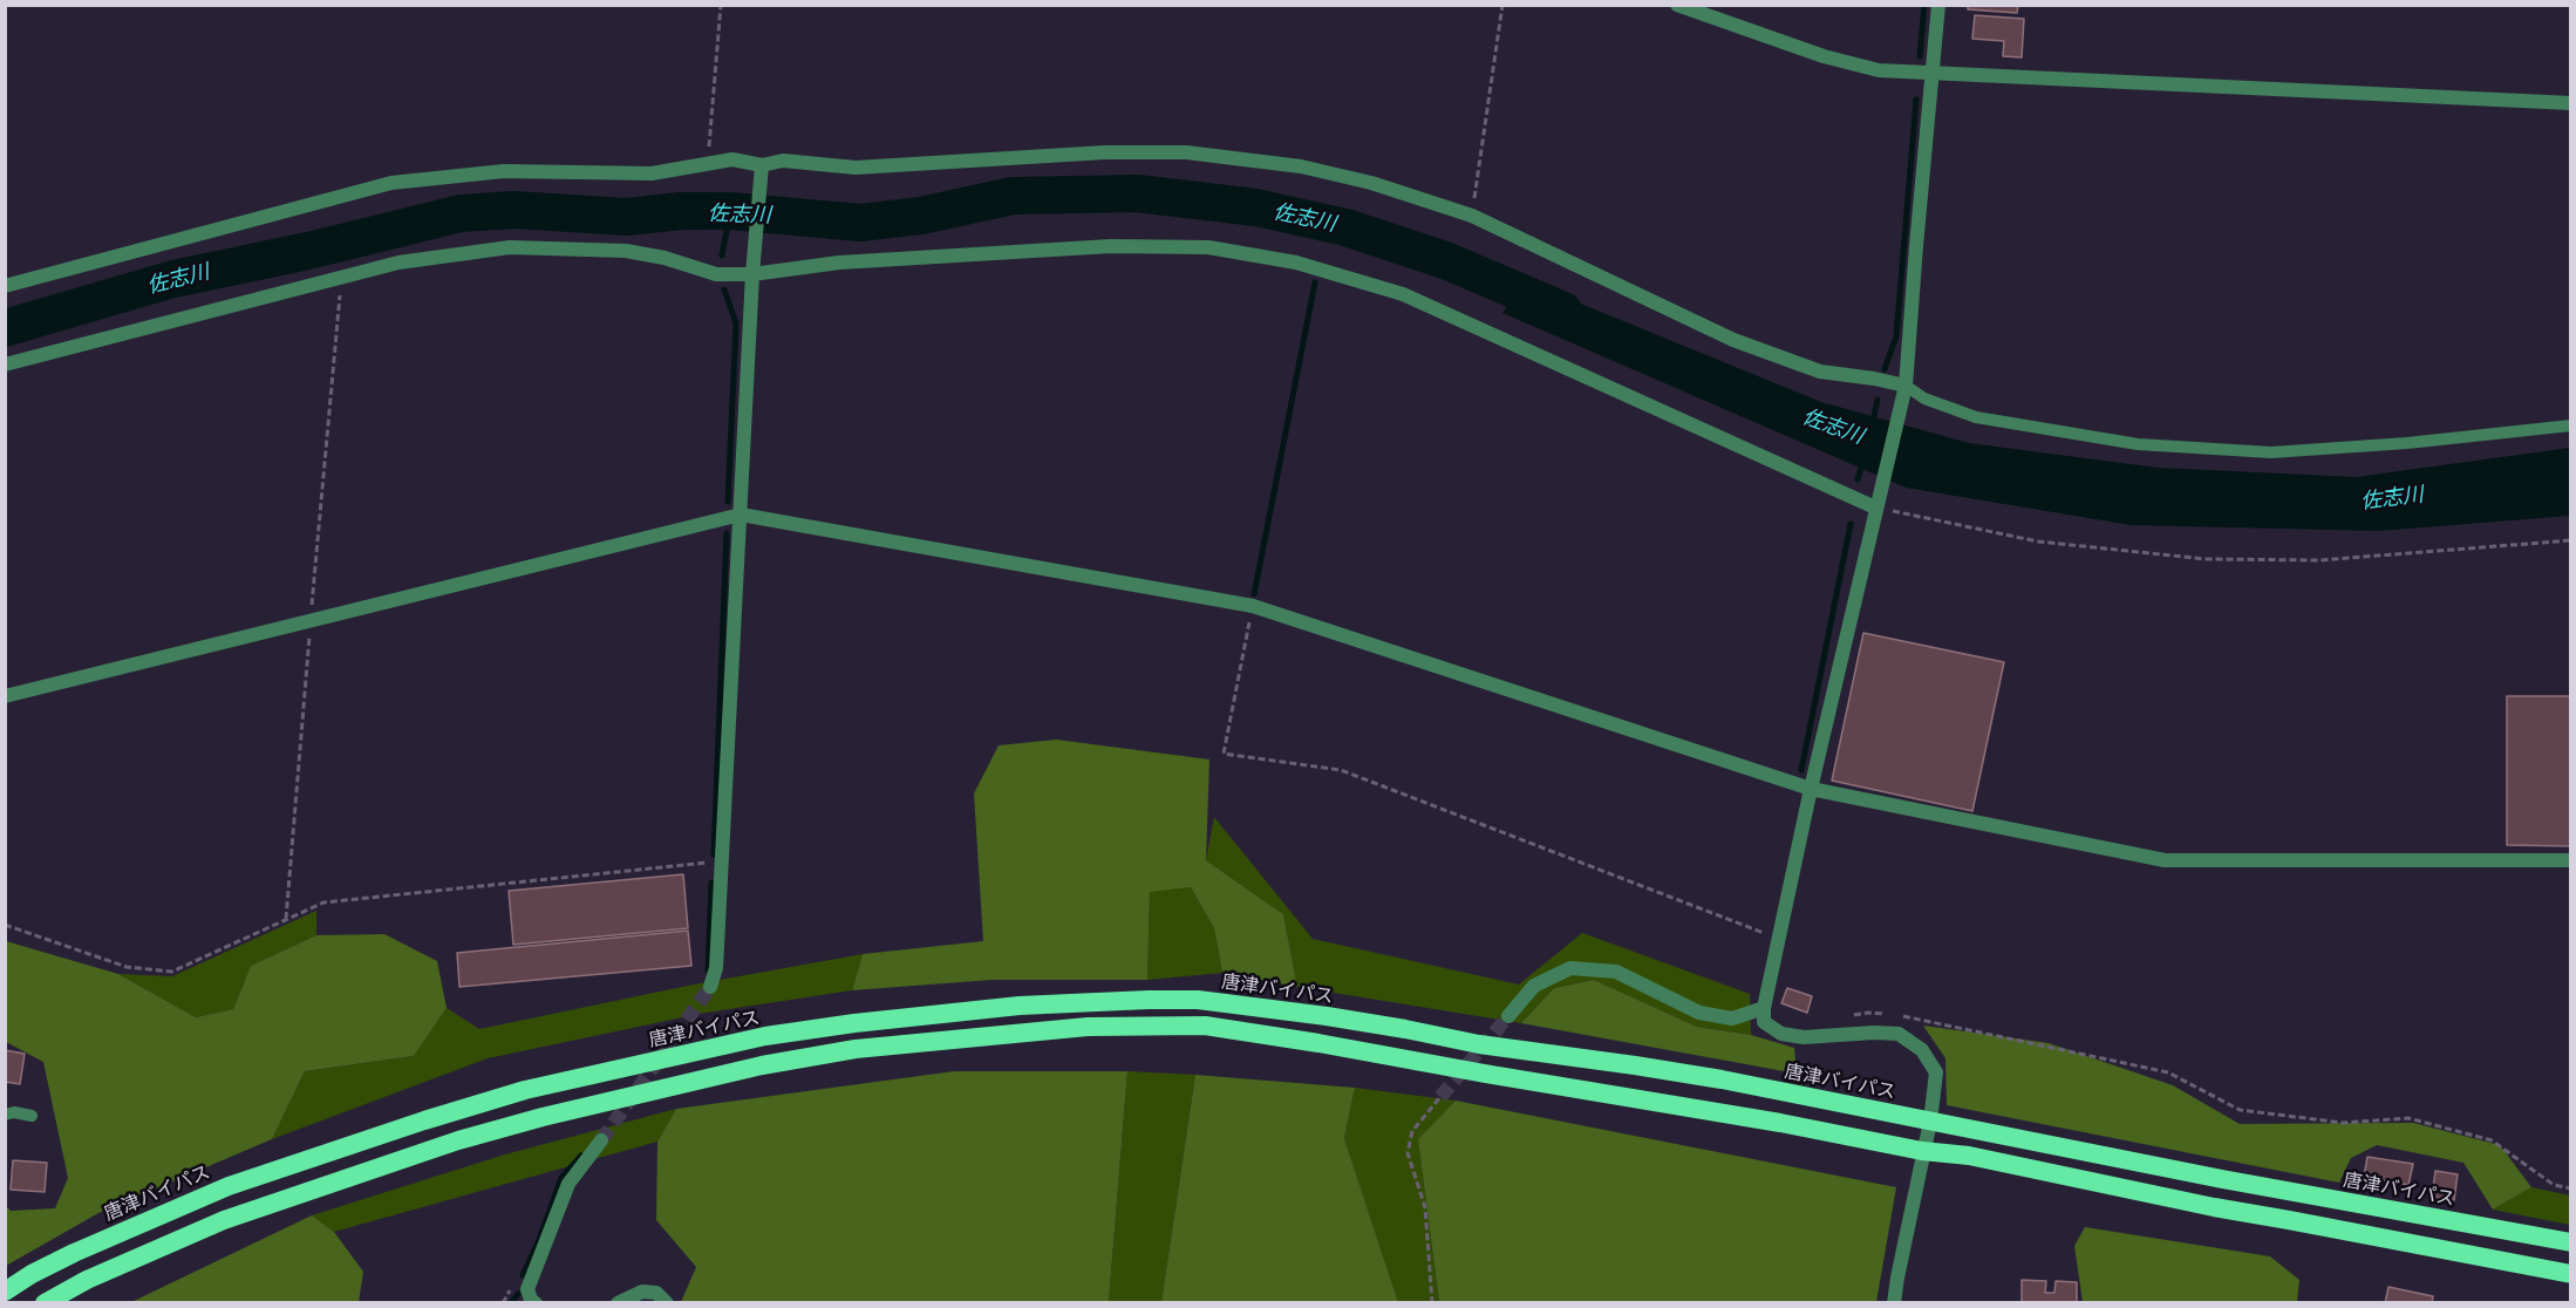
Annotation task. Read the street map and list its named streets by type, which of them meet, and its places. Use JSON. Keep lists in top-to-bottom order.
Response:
{
  "streets": {
    "highway": ["唐津バイパス"]
  },
  "water": ["佐志川"]
}
